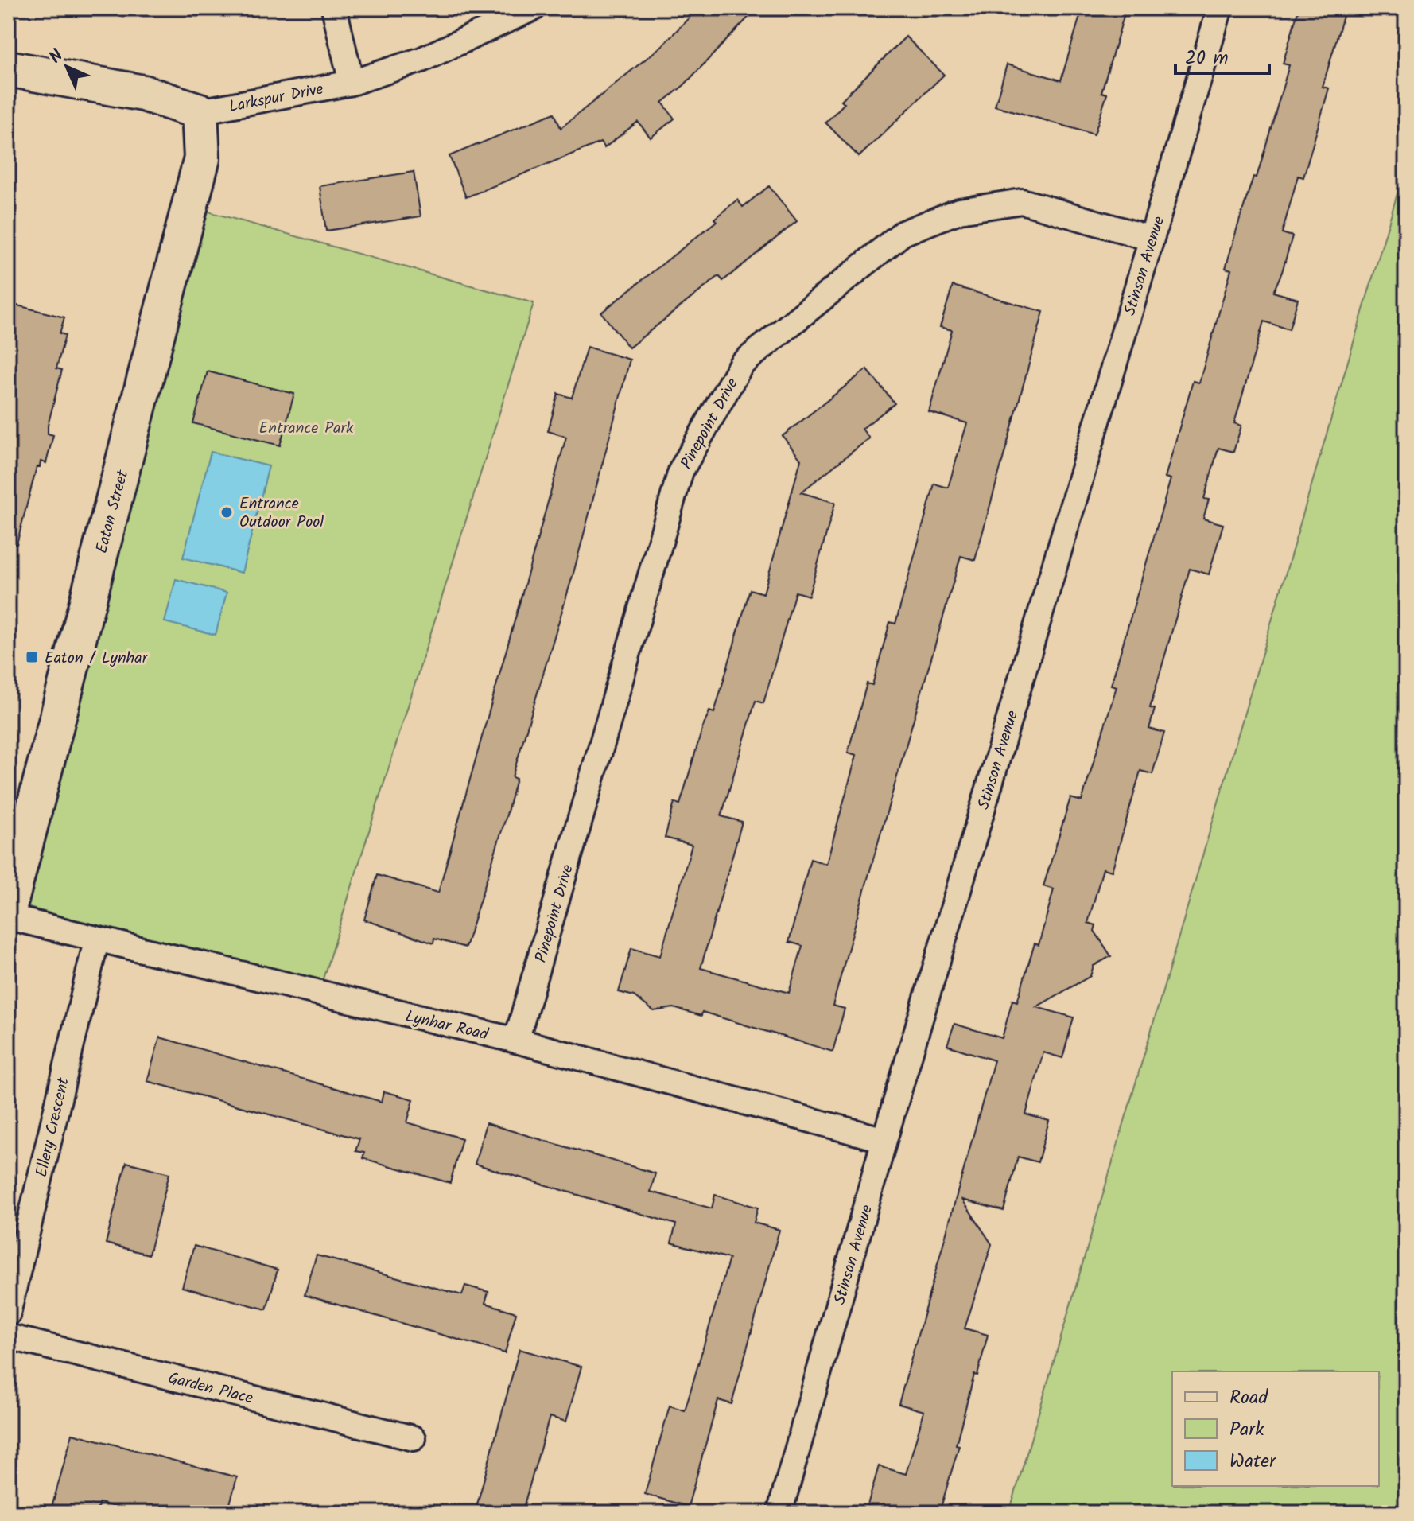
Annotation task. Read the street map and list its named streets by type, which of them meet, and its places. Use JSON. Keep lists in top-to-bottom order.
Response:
{
  "streets": {
    "street": [
      "Larkspur Drive",
      "Stinson Avenue",
      "Pinepoint Drive",
      "Eaton Street",
      "Lynhar Road",
      "Ellery Crescent",
      "Garden Place"
    ]
  },
  "crossings": [
    ["Larkspur Drive", "Eaton Street"],
    ["Stinson Avenue", "Pinepoint Drive"],
    ["Stinson Avenue", "Lynhar Road"],
    ["Pinepoint Drive", "Lynhar Road"],
    ["Lynhar Road", "Ellery Crescent"]
  ],
  "parks": ["Entrance Park"],
  "places": {
    "other": ["Entrance Outdoor Pool"],
    "transit": ["Eaton / Lynhar"]
  },
  "legend": ["Road", "Park", "Water"],
  "scale_bar": "20 m",
  "north": "top left"
}
